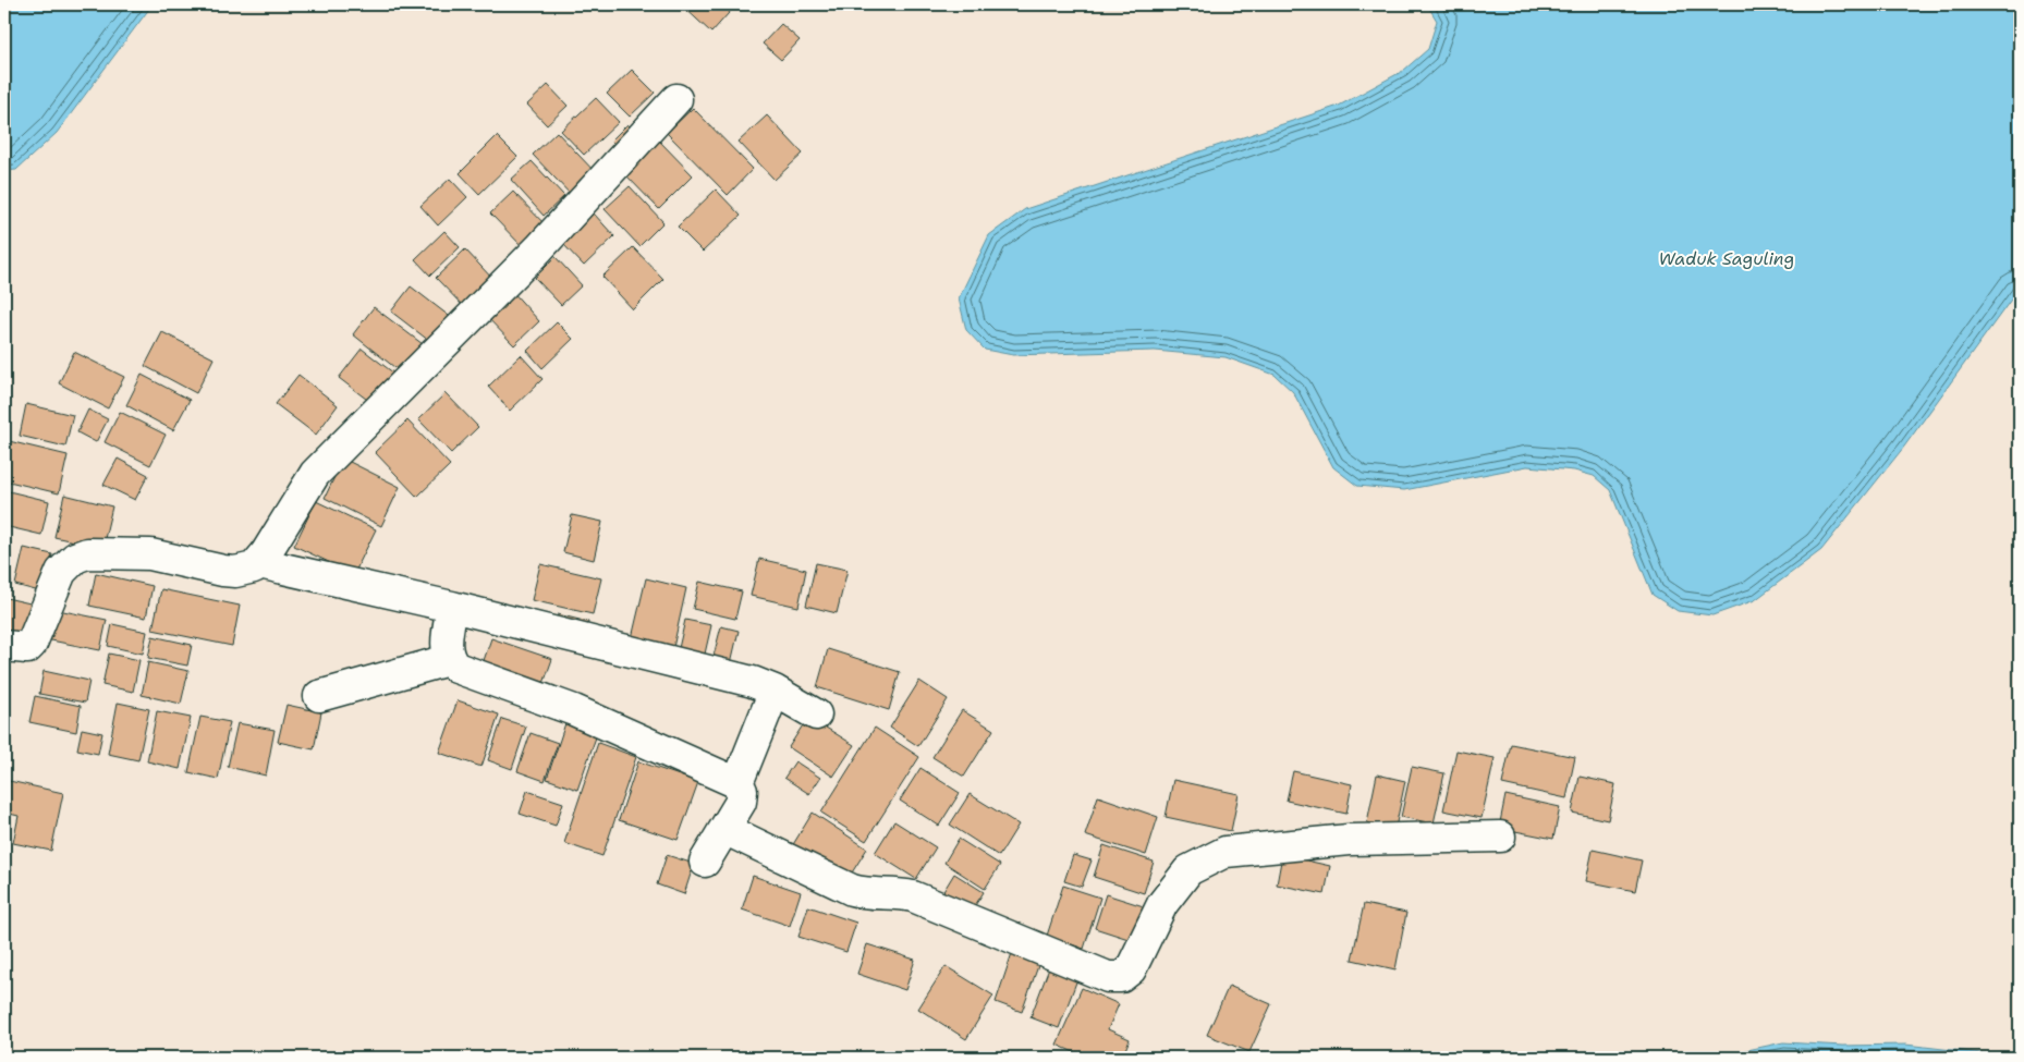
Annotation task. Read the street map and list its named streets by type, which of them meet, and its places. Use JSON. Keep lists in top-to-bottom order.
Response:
{
  "water": ["Waduk Saguling"]
}
